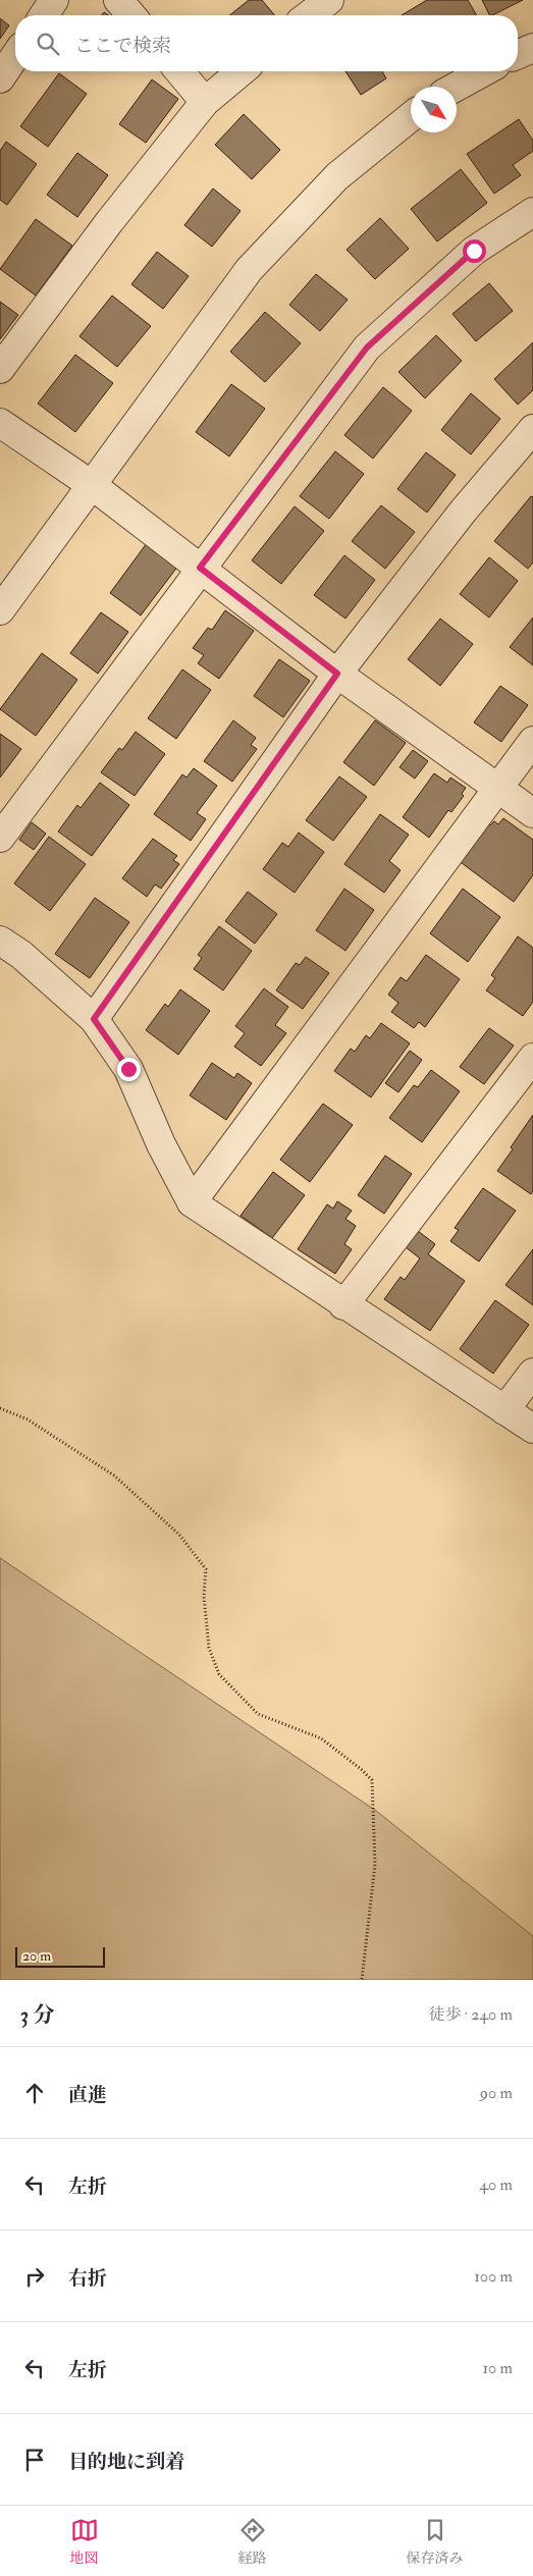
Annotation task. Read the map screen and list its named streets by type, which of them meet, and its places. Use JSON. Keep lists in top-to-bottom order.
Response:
{
  "scale_bar": "20 m",
  "north": "bottom right",
  "page": {
    "search": "ここで検索",
    "scale": "20 m",
    "heading": ["3 分", "徒歩 · 240 m"],
    "list": [
      ["直進", "90 m"],
      ["左折", "40 m"],
      ["右折", "100 m"],
      ["左折", "10 m"],
      "目的地に到着"
    ],
    "nav": ["地図", "経路", "保存済み"]
  }
}
